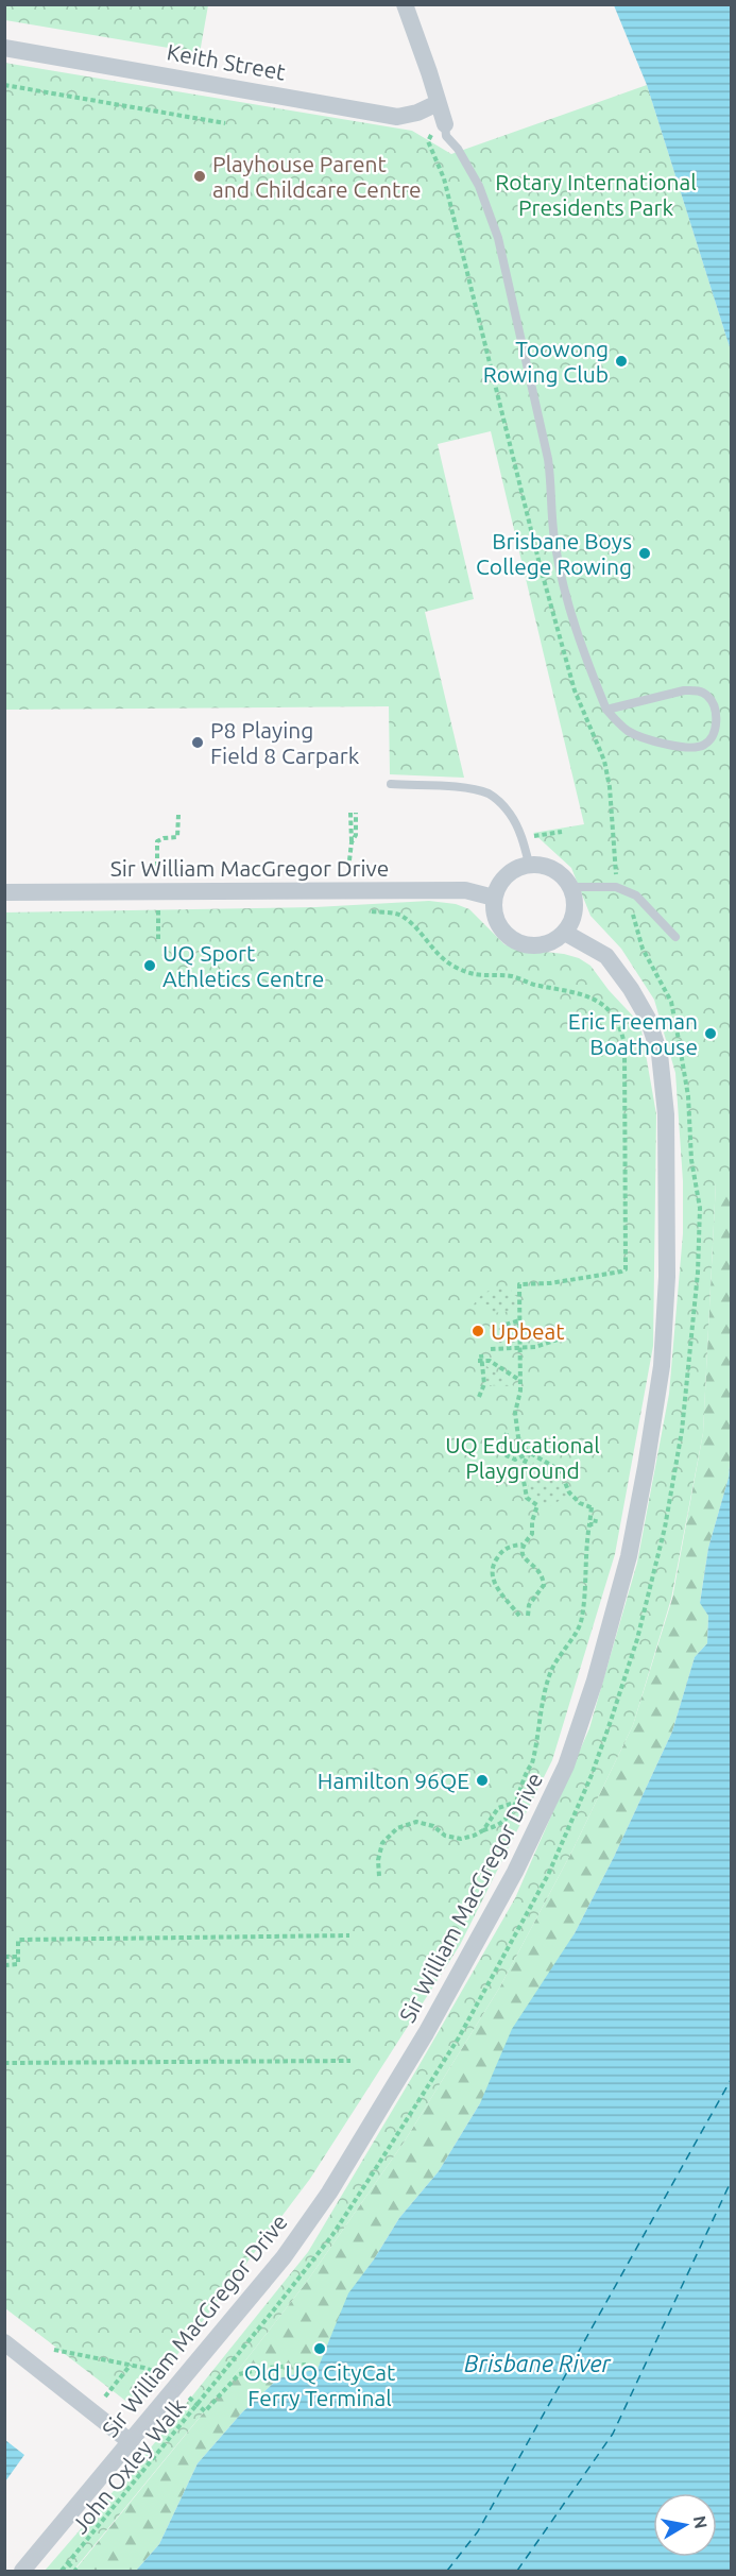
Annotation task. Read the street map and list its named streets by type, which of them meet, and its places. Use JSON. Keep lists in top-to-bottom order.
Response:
{
  "streets": {
    "street": ["Keith Street", "Sir William MacGregor Drive"],
    "path": ["John Oxley Walk"]
  },
  "water": ["Brisbane River"],
  "parks": ["Rotary International Presidents Park", "UQ Educational Playground"],
  "places": [
    "Playhouse Parent and Childcare Centre",
    "Toowong Rowing Club",
    "Brisbane Boys College Rowing",
    "P8 Playing Field 8 Carpark",
    "UQ Sport Athletics Centre",
    "Eric Freeman Boathouse",
    "Upbeat",
    "Hamilton 96QE",
    "Old UQ CityCat Ferry Terminal"
  ],
  "north": "right"
}
